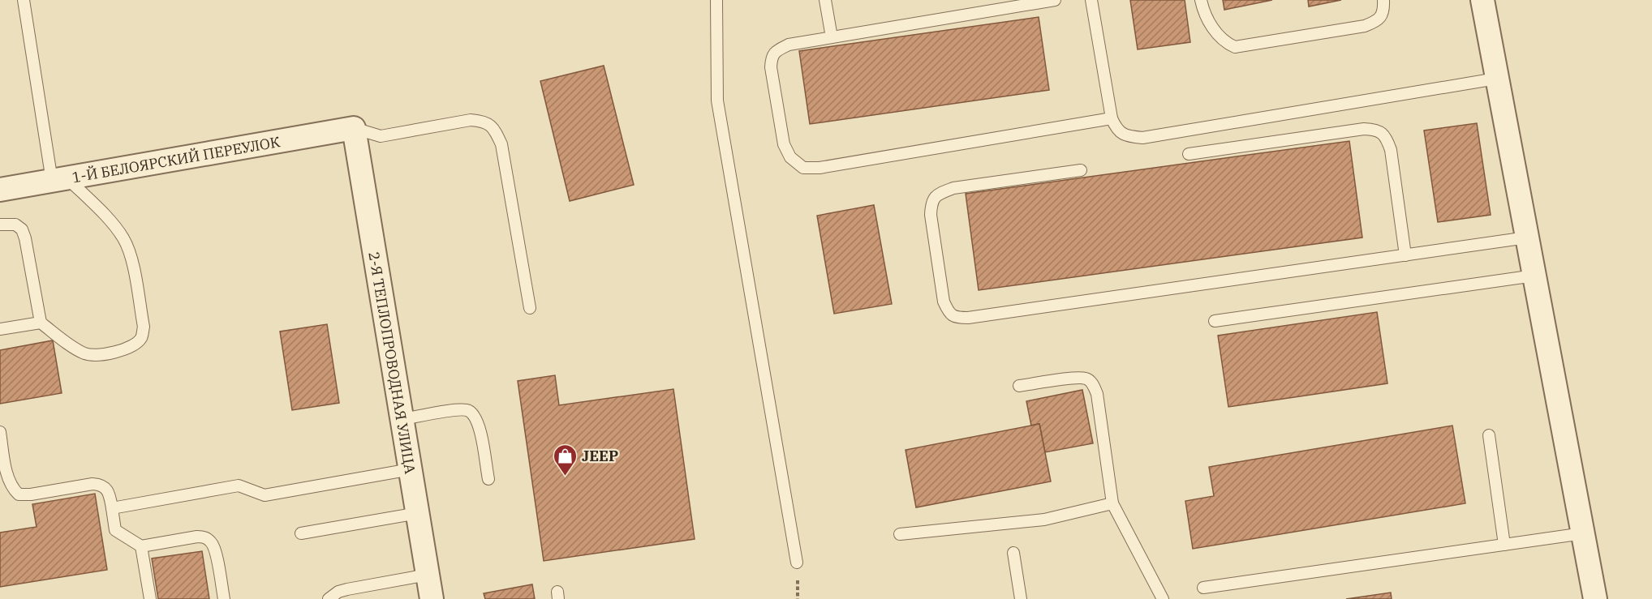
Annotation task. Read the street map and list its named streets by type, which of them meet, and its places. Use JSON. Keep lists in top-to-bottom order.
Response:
{
  "streets": {
    "street": ["1-Й БЕЛОЯРСКИЙ ПЕРЕУЛОК", "2-Я ТЕПЛОПРОВОДНАЯ УЛИЦА"]
  },
  "crossings": [
    ["1-Й БЕЛОЯРСКИЙ ПЕРЕУЛОК", "2-Я ТЕПЛОПРОВОДНАЯ УЛИЦА"]
  ],
  "places": {
    "shop": ["JEEP"]
  }
}
